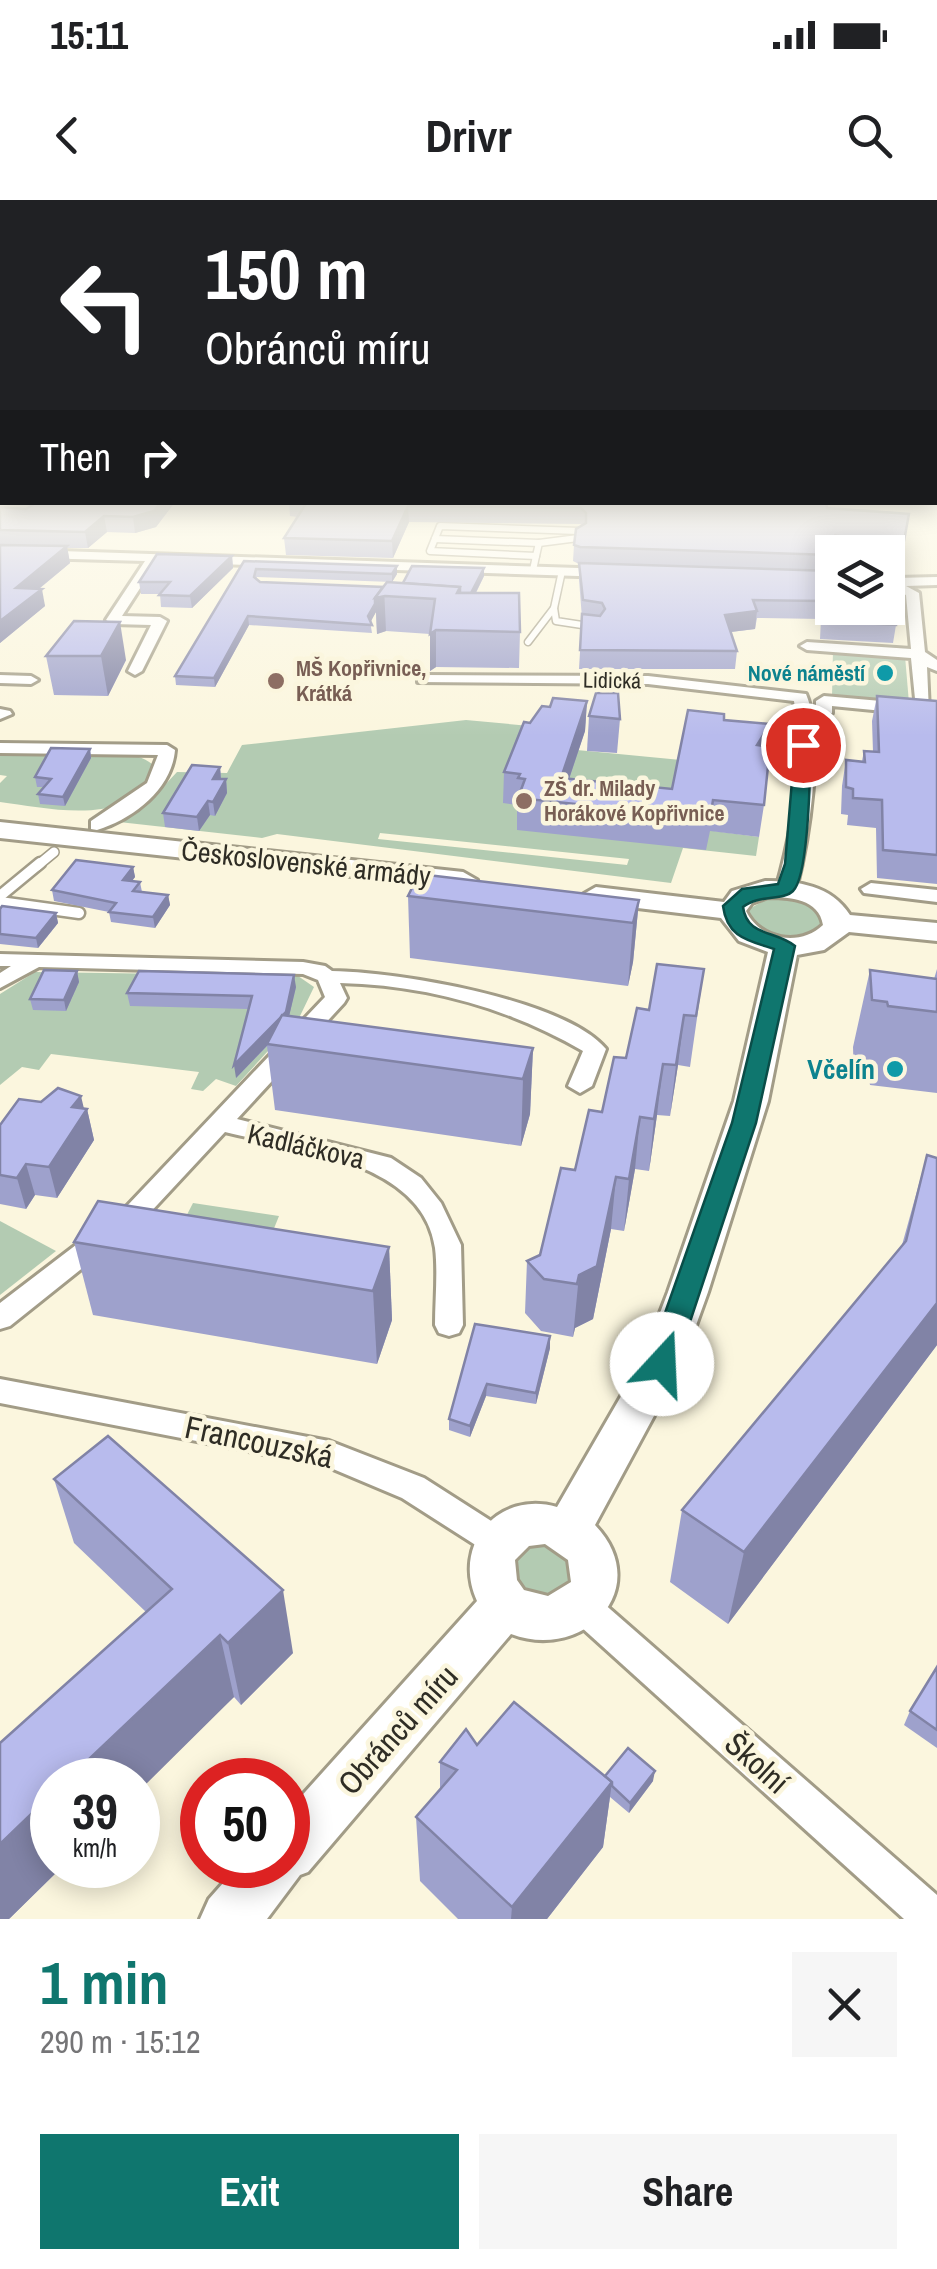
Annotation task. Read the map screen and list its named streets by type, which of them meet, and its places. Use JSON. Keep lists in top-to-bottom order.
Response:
{
  "streets": {
    "main road": ["Československé armády", "Obránců míru"],
    "street": [
      "Lidická",
      "Kadláčkova",
      "Francouzská",
      "Školní"
    ]
  },
  "crossings": [
    ["Francouzská", "Obránců míru"],
    ["Francouzská", "Školní"],
    ["Obránců míru", "Školní"]
  ],
  "places": [
    "Nové náměstí",
    "MŠ Kopřivnice, Krátká",
    "ZŠ dr. Milady Horákové Kopřivnice",
    "Včelín"
  ],
  "page": {
    "status": "15:11",
    "header": "Drivr",
    "turn": ["150 m", "Obránců míru"],
    "then": "Then",
    "speed": "39 km/h",
    "limit": "50",
    "heading": ["1 min", "290 m · 15:12"],
    "buttons": ["Exit", "Share"]
  }
}
